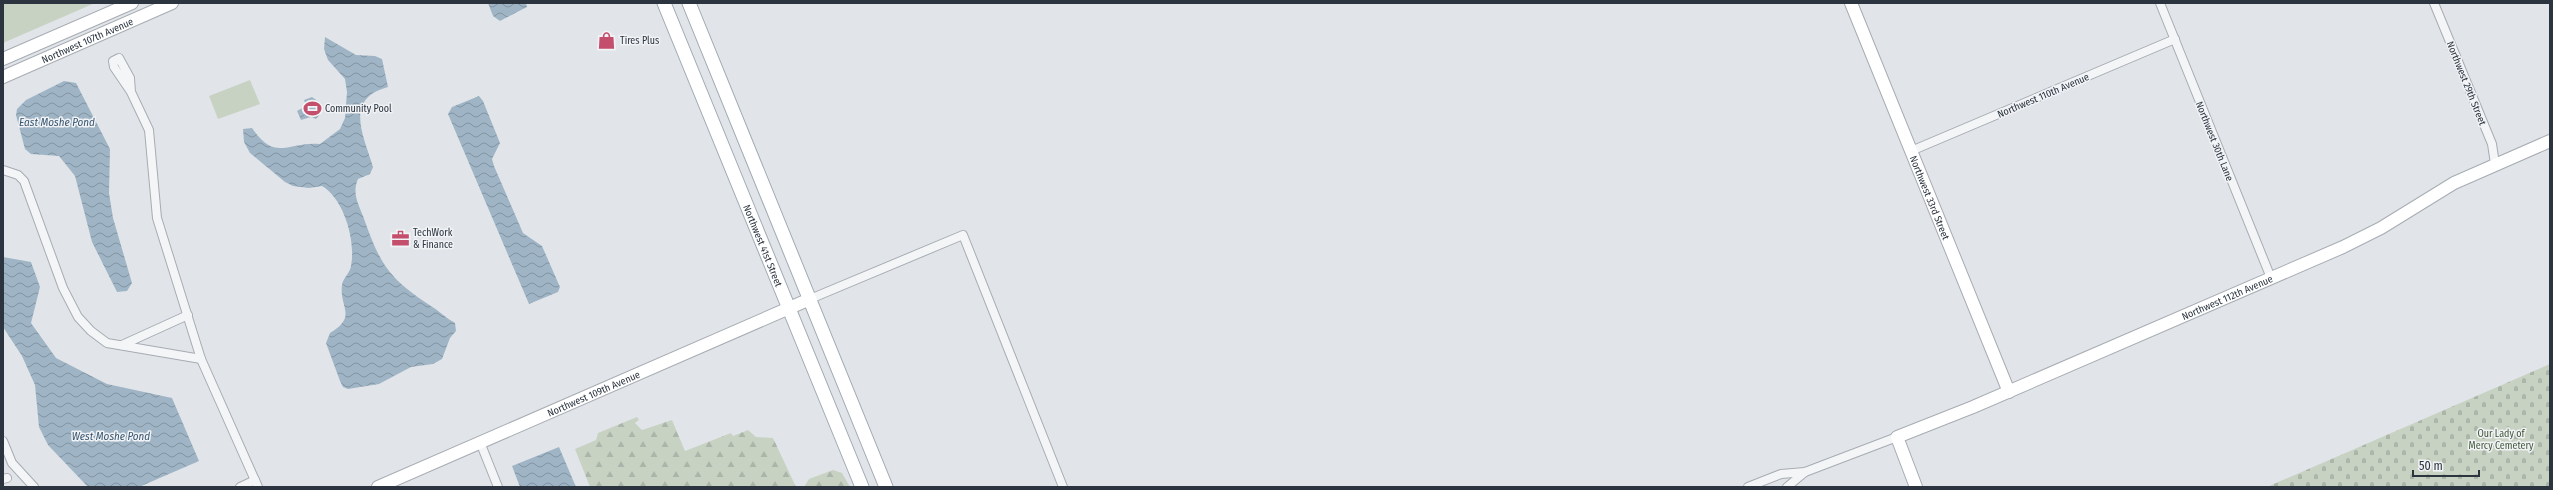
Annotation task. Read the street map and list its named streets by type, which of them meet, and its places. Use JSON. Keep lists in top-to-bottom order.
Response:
{
  "streets": {
    "main road": ["Northwest 41st Street"],
    "street": [
      "Northwest 107th Avenue",
      "Northwest 29th Street",
      "Northwest 110th Avenue",
      "Northwest 30th Lane",
      "Northwest 33rd Street",
      "Northwest 112th Avenue",
      "Northwest 109th Avenue"
    ]
  },
  "crossings": [
    ["Northwest 29th Street", "Northwest 112th Avenue"],
    ["Northwest 110th Avenue", "Northwest 30th Lane"],
    ["Northwest 110th Avenue", "Northwest 33rd Street"],
    ["Northwest 30th Lane", "Northwest 112th Avenue"],
    ["Northwest 33rd Street", "Northwest 112th Avenue"],
    ["Northwest 41st Street", "Northwest 109th Avenue"]
  ],
  "water": ["East Moshe Pond", "West Moshe Pond"],
  "parks": ["Our Lady of Mercy Cemetery"],
  "places": {
    "shop": ["Tires Plus"],
    "sports": ["Community Pool"],
    "office": ["TechWork & Finance"]
  },
  "scale_bar": "50 m"
}
